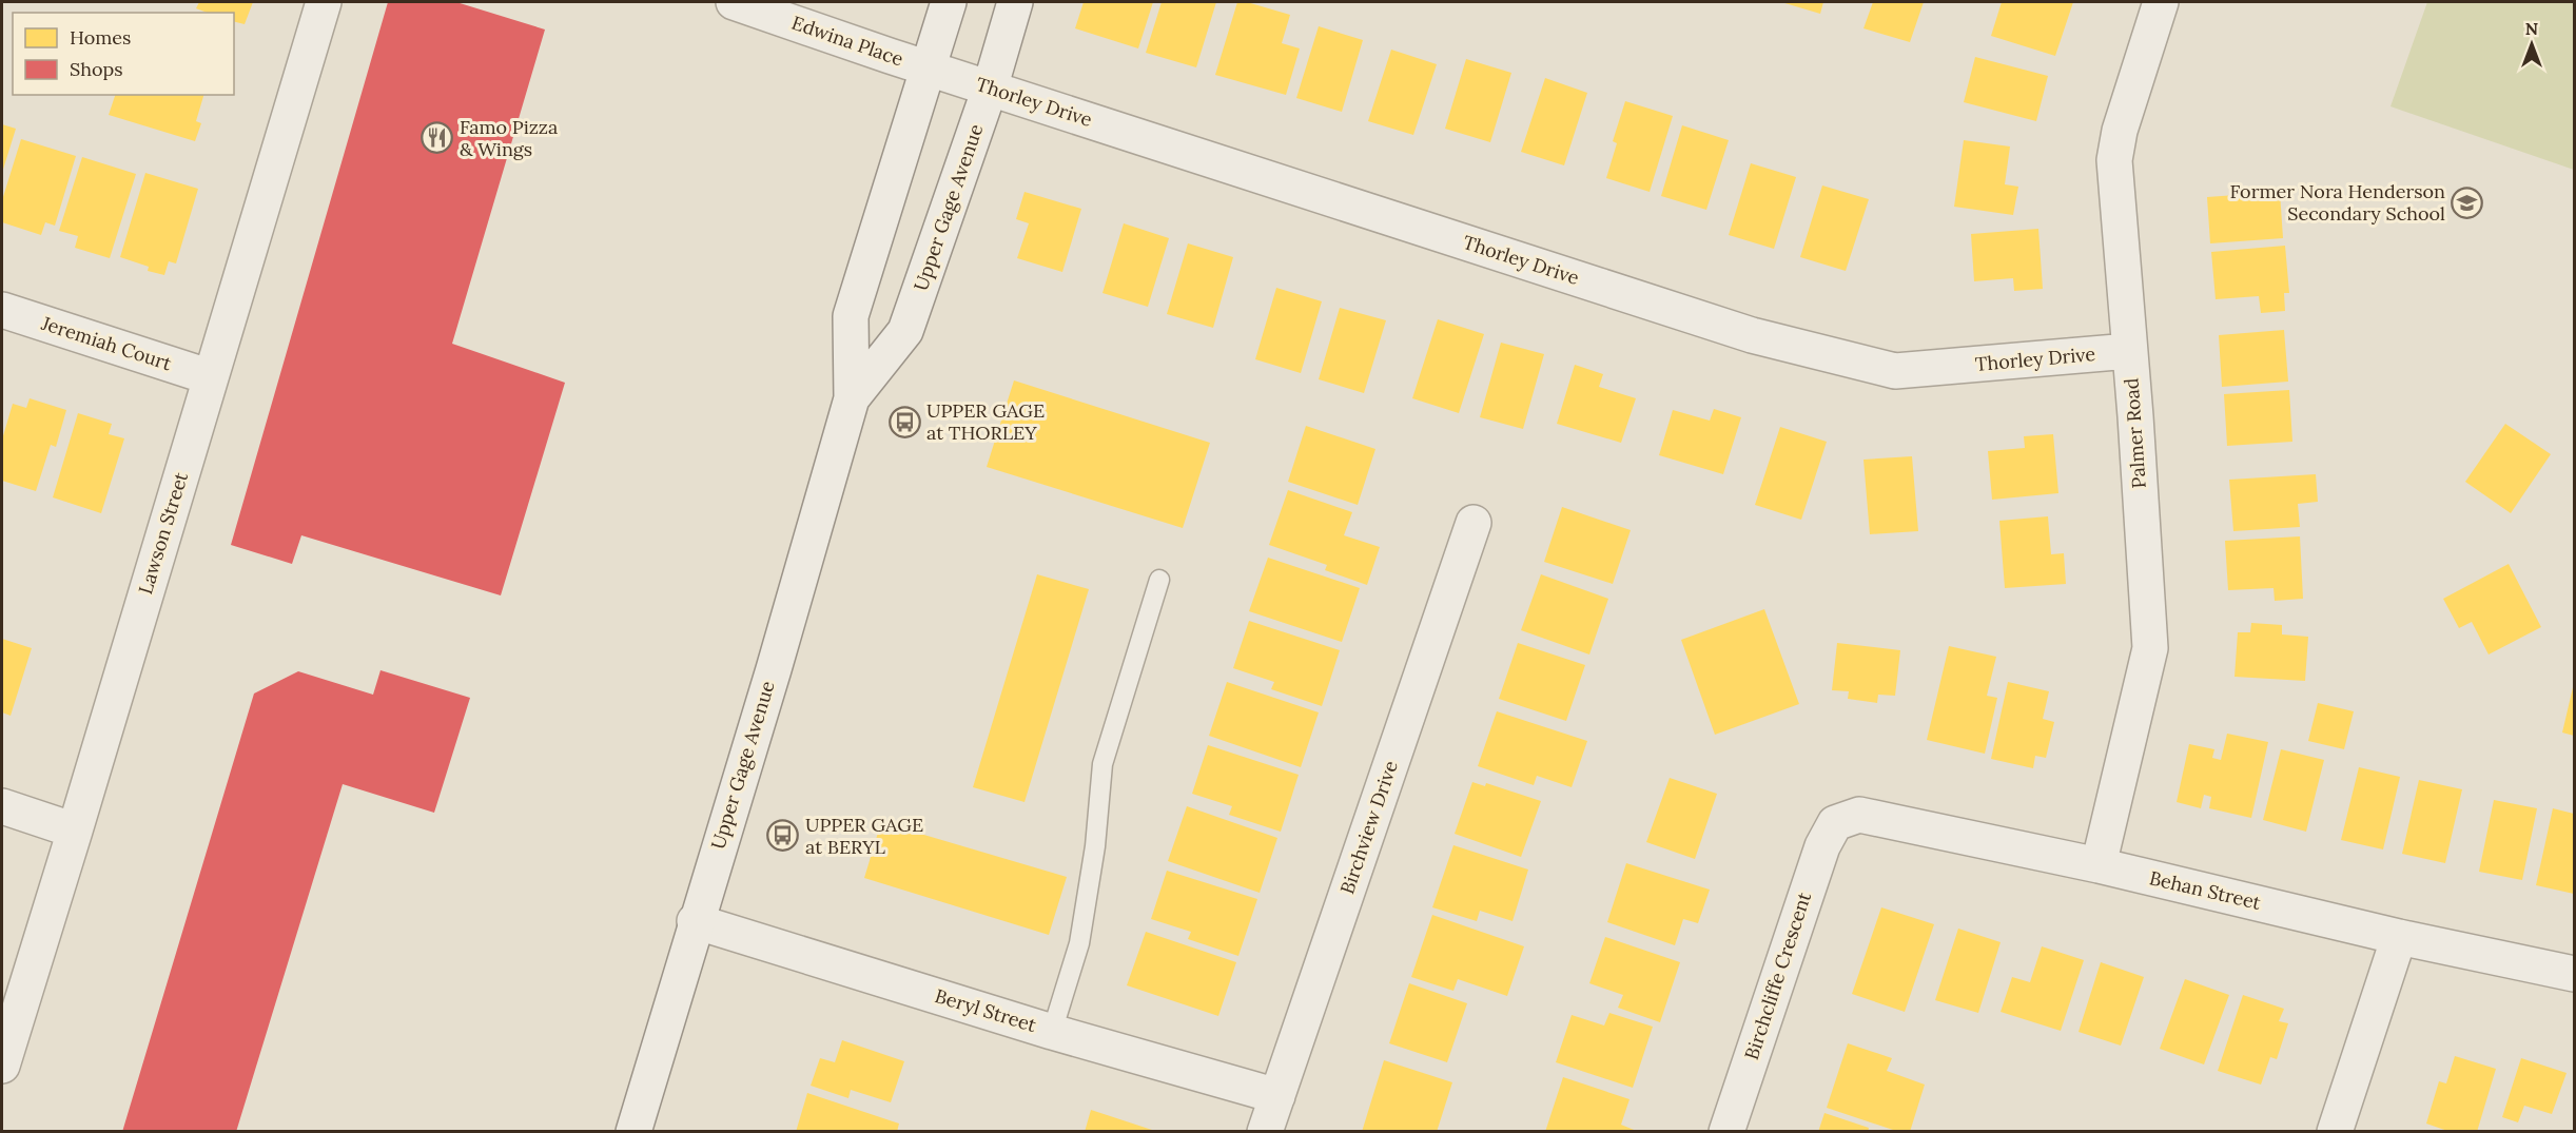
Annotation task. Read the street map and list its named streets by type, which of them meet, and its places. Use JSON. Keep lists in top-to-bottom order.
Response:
{
  "streets": {
    "street": [
      "Edwina Place",
      "Thorley Drive",
      "Upper Gage Avenue",
      "Jeremiah Court",
      "Palmer Road",
      "Lawson Street",
      "Birchview Drive",
      "Behan Street",
      "Birchcliffe Crescent",
      "Beryl Street"
    ]
  },
  "crossings": [
    ["Edwina Place", "Thorley Drive"],
    ["Edwina Place", "Upper Gage Avenue"],
    ["Thorley Drive", "Upper Gage Avenue"],
    ["Thorley Drive", "Palmer Road"],
    ["Upper Gage Avenue", "Beryl Street"],
    ["Jeremiah Court", "Lawson Street"],
    ["Palmer Road", "Behan Street"],
    ["Birchview Drive", "Beryl Street"],
    ["Behan Street", "Birchcliffe Crescent"]
  ],
  "places": {
    "restaurant": ["Famo Pizza & Wings"],
    "school or university": ["Former Nora Henderson Secondary School"],
    "bus stop": ["UPPER GAGE at THORLEY", "UPPER GAGE at BERYL"]
  },
  "legend": ["Homes", "Shops"],
  "north": "top"
}
